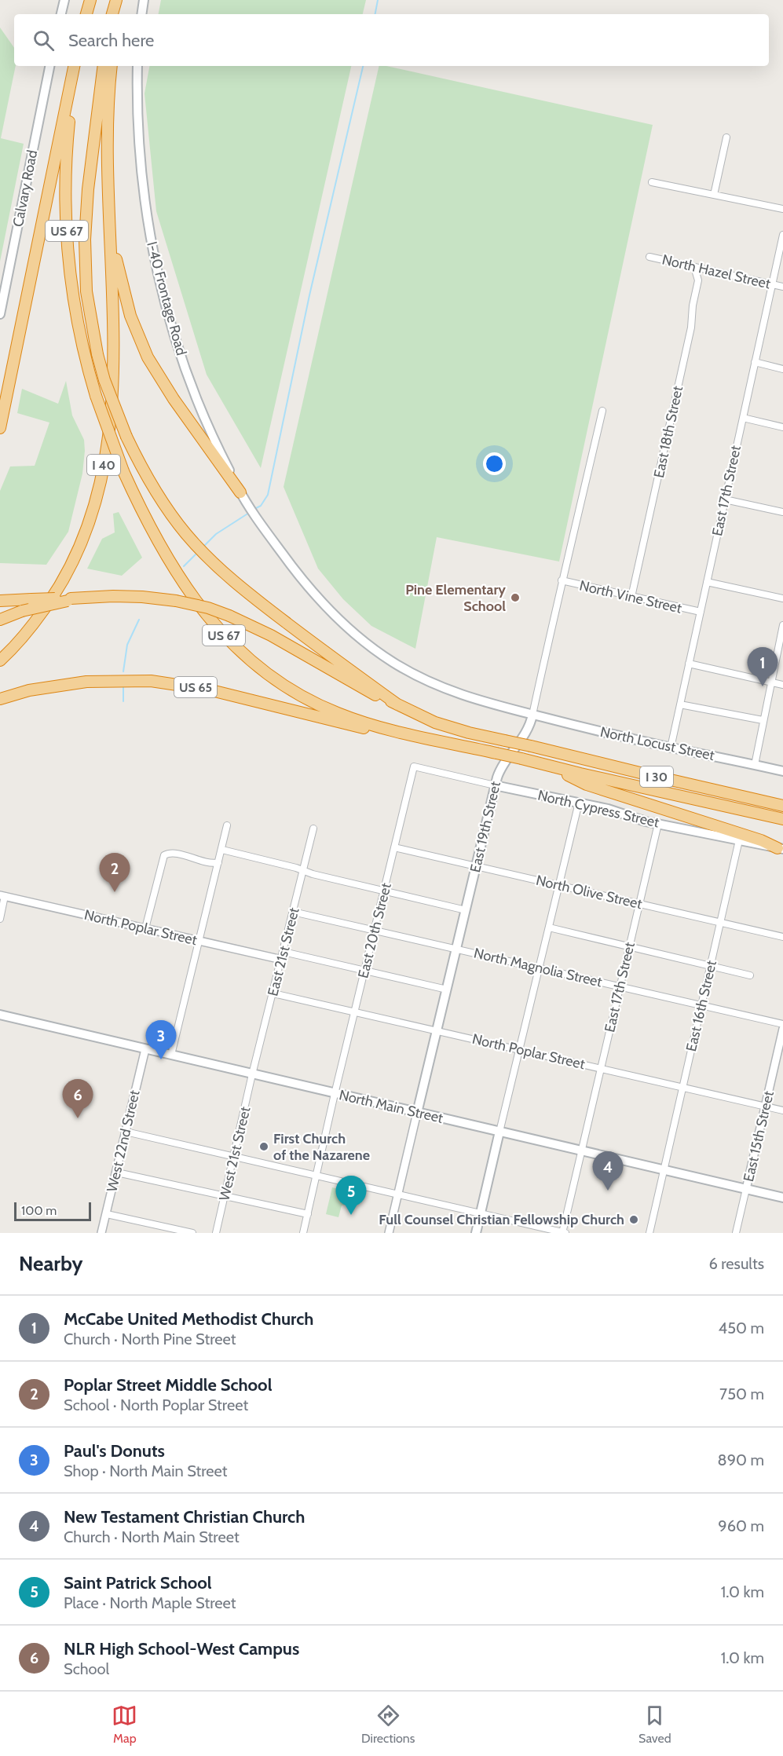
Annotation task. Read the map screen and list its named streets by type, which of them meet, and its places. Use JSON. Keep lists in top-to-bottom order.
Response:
{
  "streets": {
    "highway": [
      "US 67",
      "I 40",
      "US 65",
      "I 30"
    ],
    "main road": [
      "Calvary Road",
      "I-40 Frontage Road",
      "North Locust Street",
      "North Cypress Street",
      "East 19th Street",
      "North Main Street"
    ],
    "street": [
      "North Hazel Street",
      "East 18th Street",
      "East 17th Street",
      "North Vine Street",
      "North Olive Street",
      "North Poplar Street",
      "East 20th Street",
      "East 21st Street",
      "North Magnolia Street",
      "East 16th Street",
      "East 15th Street",
      "West 22nd Street",
      "West 21st Street"
    ]
  },
  "crossings": [
    ["US 67", "US 65"],
    ["US 67", "I 30"],
    ["North Hazel Street", "East 18th Street"],
    ["North Hazel Street", "East 17th Street"],
    ["I-40 Frontage Road", "North Locust Street"],
    ["East 18th Street", "North Vine Street"],
    ["East 17th Street", "North Vine Street"],
    ["East 17th Street", "North Locust Street"],
    ["East 17th Street", "North Cypress Street"],
    ["East 17th Street", "North Olive Street"],
    ["East 17th Street", "North Poplar Street"],
    ["East 17th Street", "North Magnolia Street"],
    ["East 17th Street", "North Main Street"],
    ["North Vine Street", "East 19th Street"],
    ["US 65", "I 30"],
    ["North Locust Street", "East 19th Street"],
    ["North Cypress Street", "East 19th Street"],
    ["North Cypress Street", "East 20th Street"],
    ["North Cypress Street", "East 16th Street"],
    ["East 19th Street", "North Olive Street"],
    ["East 19th Street", "North Poplar Street"],
    ["East 19th Street", "North Magnolia Street"],
    ["East 19th Street", "North Main Street"],
    ["North Olive Street", "East 20th Street"],
    ["North Olive Street", "East 16th Street"],
    ["North Poplar Street", "East 20th Street"],
    ["North Poplar Street", "East 21st Street"],
    ["North Poplar Street", "East 16th Street"],
    ["North Poplar Street", "East 15th Street"],
    ["East 20th Street", "North Magnolia Street"],
    ["East 20th Street", "North Main Street"],
    ["East 21st Street", "North Magnolia Street"],
    ["East 21st Street", "North Main Street"],
    ["East 21st Street", "West 21st Street"],
    ["North Magnolia Street", "East 16th Street"],
    ["East 16th Street", "North Main Street"],
    ["North Main Street", "East 15th Street"],
    ["North Main Street", "West 22nd Street"],
    ["North Main Street", "West 21st Street"]
  ],
  "places": ["Pine Elementary School", "First Church of the Nazarene", "Full Counsel Christian Fellowship Church"],
  "scale_bar": "100 m",
  "page": {
    "search": "Search here",
    "pins": [
      "1",
      "2",
      "3",
      "6",
      "4",
      "5"
    ],
    "scale": "100 m",
    "heading": ["Nearby", "6 results"],
    "list": [
      {
        "mark": "1",
        "name": "McCabe United Methodist Church",
        "note": "Church · North Pine Street",
        "value": "450 m"
      },
      {
        "mark": "2",
        "name": "Poplar Street Middle School",
        "note": "School · North Poplar Street",
        "value": "750 m"
      },
      {
        "mark": "3",
        "name": "Paul's Donuts",
        "note": "Shop · North Main Street",
        "value": "890 m"
      },
      {
        "mark": "4",
        "name": "New Testament Christian Church",
        "note": "Church · North Main Street",
        "value": "960 m"
      },
      {
        "mark": "5",
        "name": "Saint Patrick School",
        "note": "Place · North Maple Street",
        "value": "1.0 km"
      },
      {
        "mark": "6",
        "name": "NLR High School-West Campus",
        "note": "School",
        "value": "1.0 km"
      }
    ],
    "nav": ["Map", "Directions", "Saved"]
  }
}
